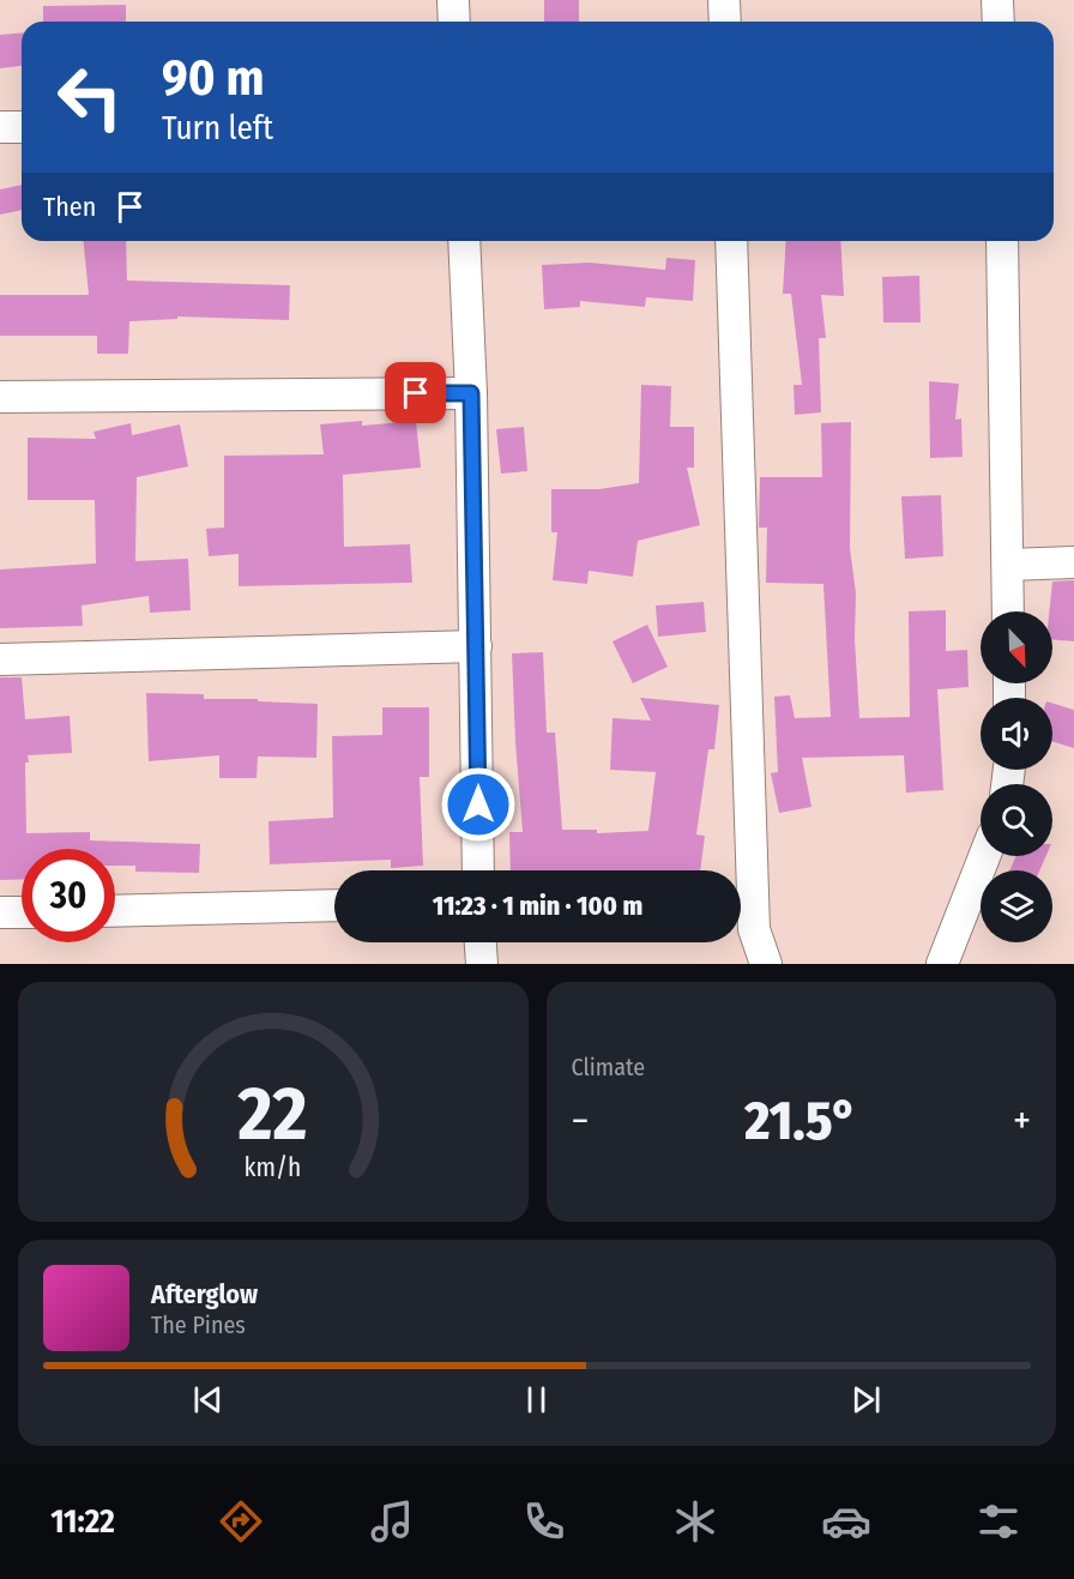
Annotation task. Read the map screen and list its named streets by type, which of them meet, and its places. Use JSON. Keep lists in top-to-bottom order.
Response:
{
  "north": "bottom right",
  "page": {
    "turn": ["90 m", "Turn left"],
    "then": "Then",
    "limit": "30",
    "trip": "11:23 · 1 min · 100 m",
    "tile": "Climate",
    "heat": ["−", "21.5°", "+"],
    "song": ["Afterglow", "The Pines"],
    "tabs": "11:22",
    "gauge": ["22", "km/h"]
  }
}
